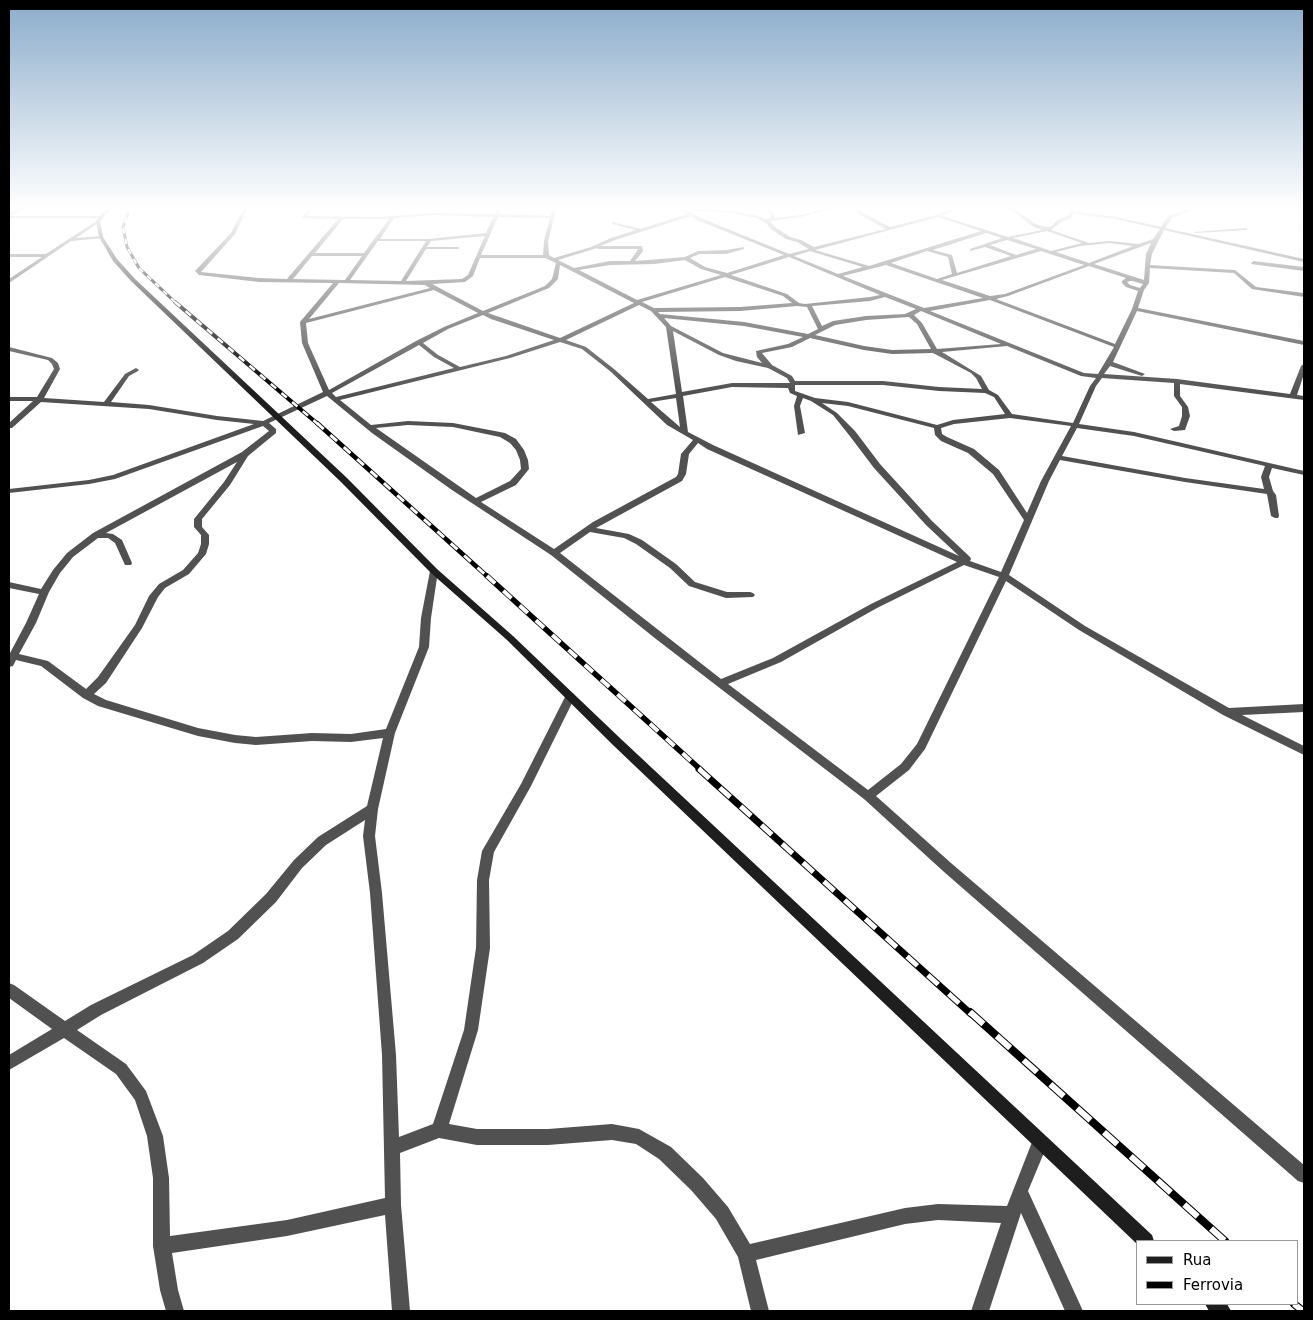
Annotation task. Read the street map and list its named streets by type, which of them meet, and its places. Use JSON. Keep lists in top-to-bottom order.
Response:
{
  "legend": ["Rua", "Ferrovia"]
}
